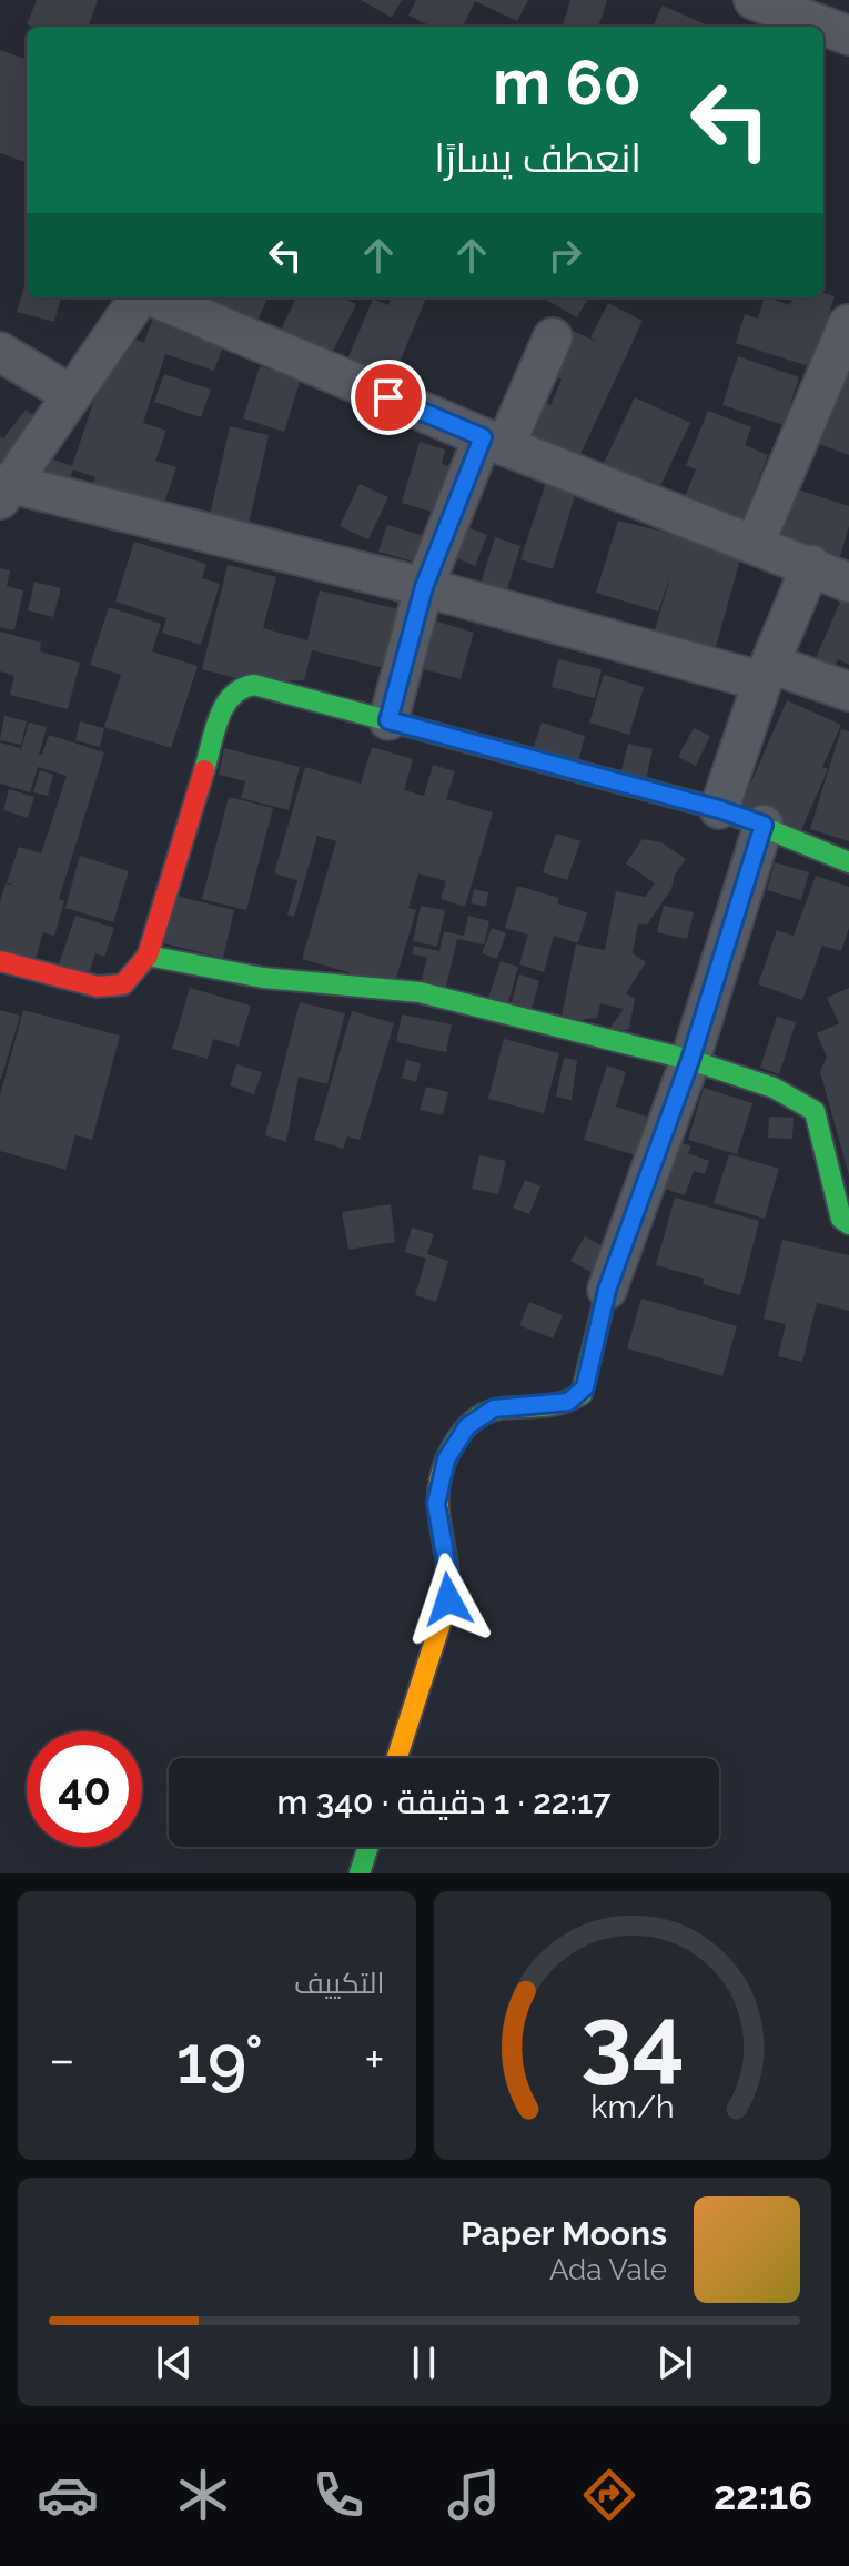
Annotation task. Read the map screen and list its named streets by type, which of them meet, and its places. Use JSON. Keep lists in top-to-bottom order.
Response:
{
  "page": {
    "turn": ["60 m", "انعطف يسارًا"],
    "limit": "40",
    "trip": "22:17 · 1 دقيقة · 340 m",
    "tile": "التكييف",
    "heat": ["−", "19°", "+"],
    "song": ["Paper Moons", "Ada Vale"],
    "tabs": "22:16",
    "gauge": ["34", "km/h"]
  }
}
